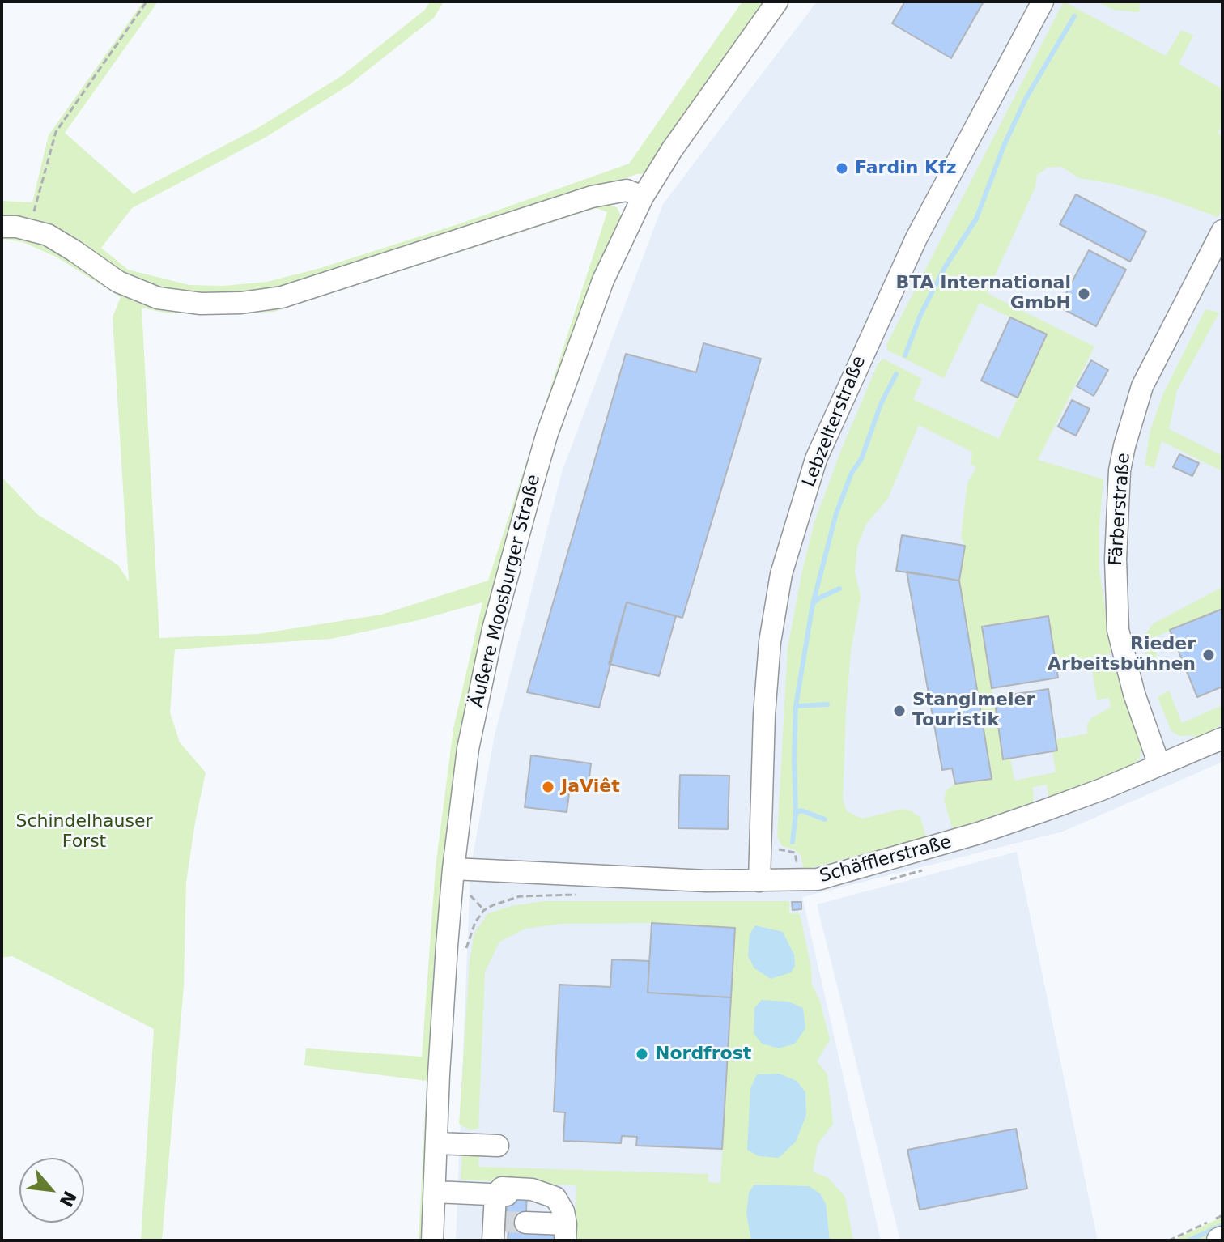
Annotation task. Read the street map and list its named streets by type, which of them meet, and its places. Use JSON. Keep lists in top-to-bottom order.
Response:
{
  "streets": {
    "street": [
      "Lebzelterstraße",
      "Färberstraße",
      "Äußere Moosburger Straße",
      "Schäfflerstraße"
    ]
  },
  "crossings": [
    ["Lebzelterstraße", "Schäfflerstraße"],
    ["Färberstraße", "Schäfflerstraße"],
    ["Äußere Moosburger Straße", "Schäfflerstraße"]
  ],
  "parks": ["Schindelhauser Forst"],
  "places": [
    "Fardin Kfz",
    "BTA International GmbH",
    "Rieder Arbeitsbühnen",
    "Stanglmeier Touristik",
    "JaViêt",
    "Nordfrost"
  ],
  "north": "bottom right"
}
